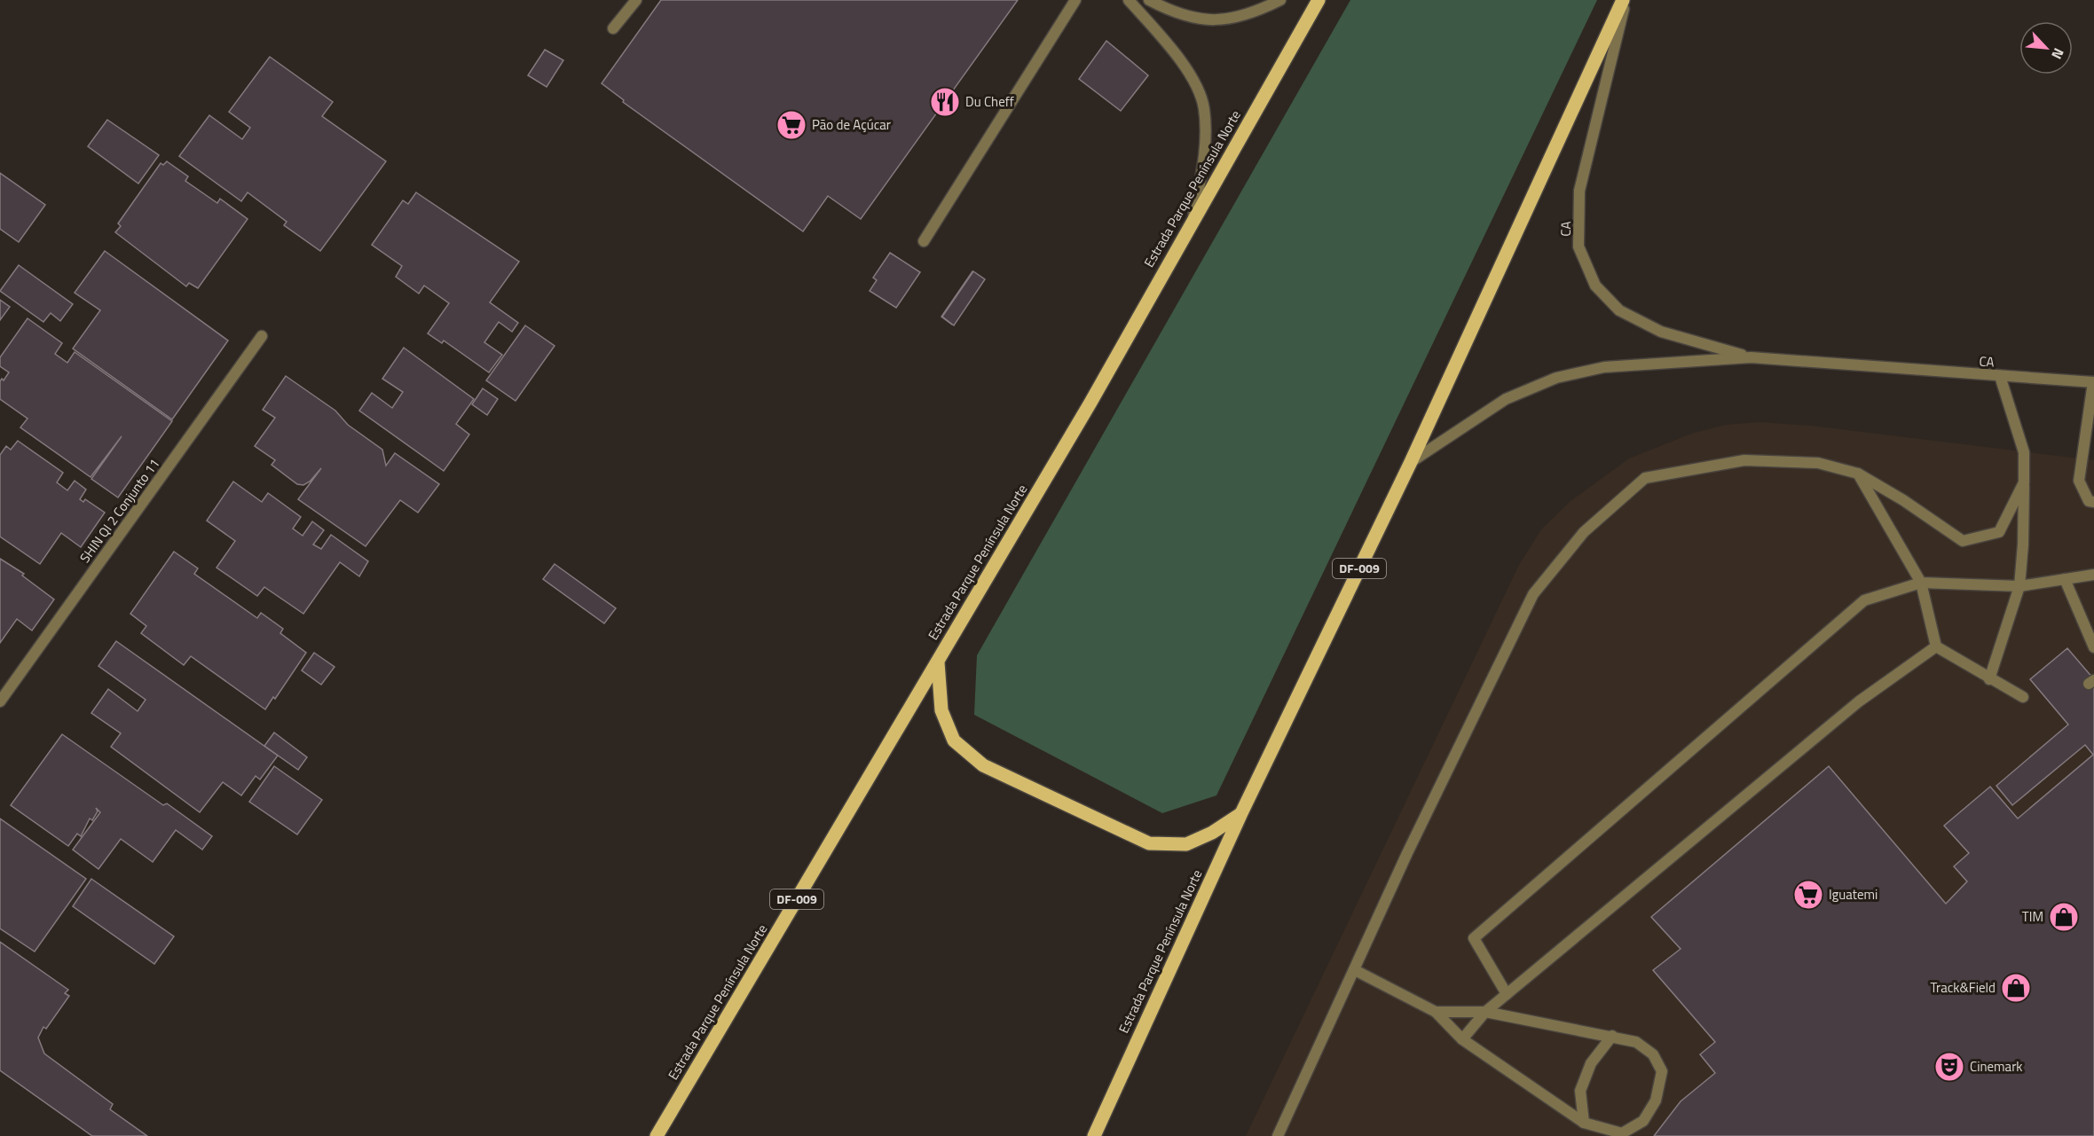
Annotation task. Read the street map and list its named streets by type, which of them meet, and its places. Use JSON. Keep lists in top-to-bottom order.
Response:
{
  "streets": {
    "main road": ["Estrada Parque Península Norte", "DF-009"],
    "street": ["CA", "SHIN QI 2 Conjunto 11"]
  },
  "crossings": [
    ["Estrada Parque Península Norte", "CA"]
  ],
  "places": {
    "restaurant": ["Du Cheff"],
    "supermarket": ["Pão de Açúcar", "Iguatemi"],
    "shop": ["TIM", "Track&Field"],
    "theatre": ["Cinemark"]
  },
  "north": "bottom right"
}
